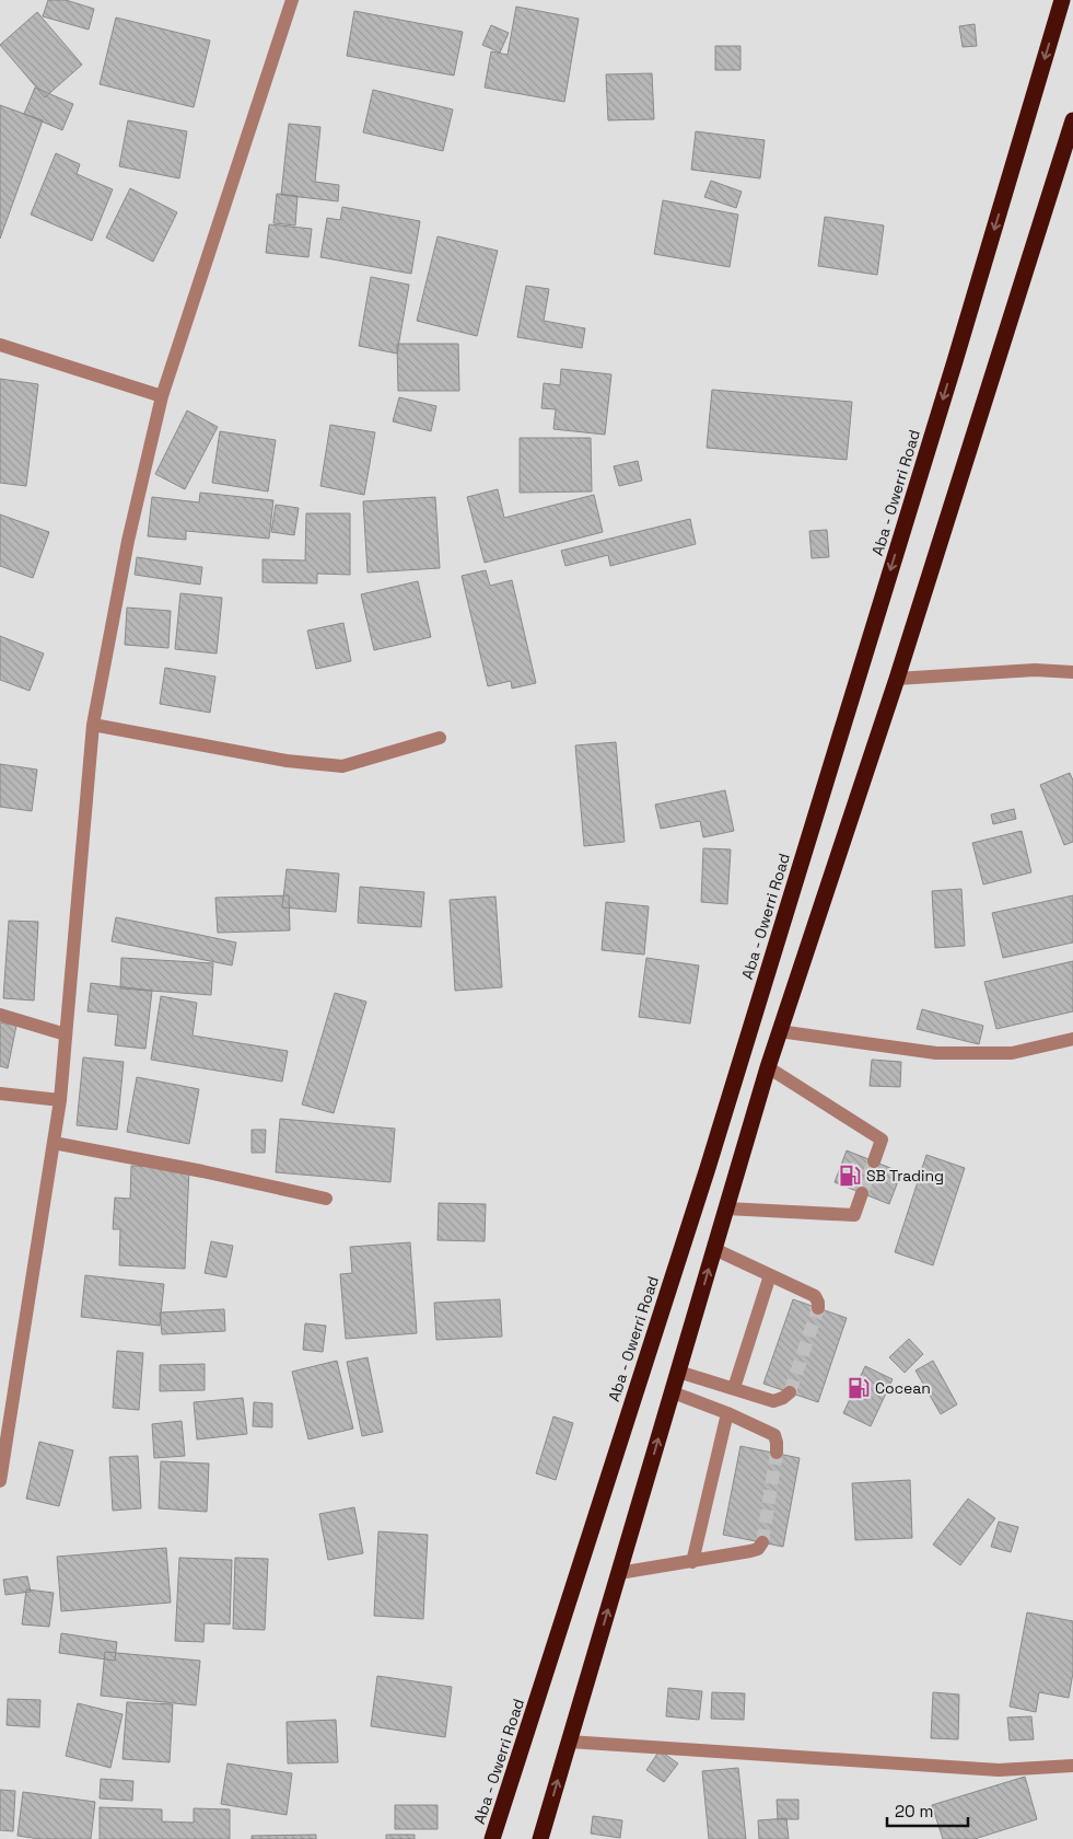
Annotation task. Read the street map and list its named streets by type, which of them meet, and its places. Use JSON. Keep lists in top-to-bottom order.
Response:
{
  "streets": {
    "highway": ["Aba - Owerri Road"]
  },
  "places": {
    "fuel station": ["SB Trading", "Cocean"]
  },
  "scale_bar": "20 m"
}
